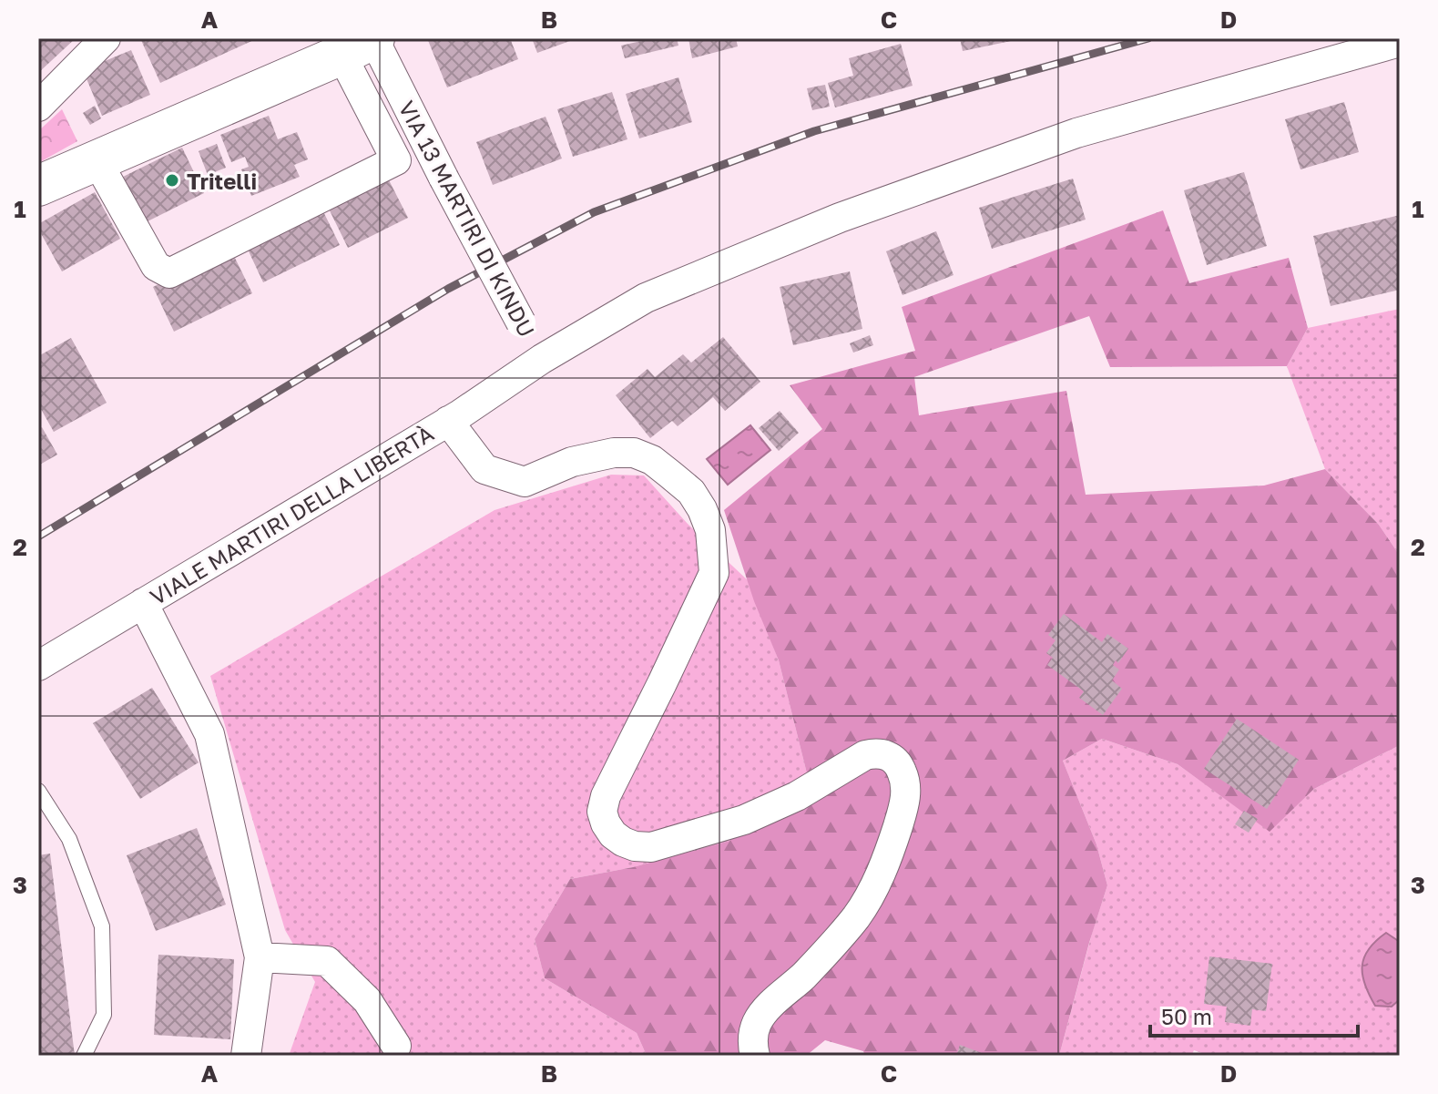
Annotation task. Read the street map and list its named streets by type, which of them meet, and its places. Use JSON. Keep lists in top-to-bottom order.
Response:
{
  "streets": {
    "street": ["VIA 13 MARTIRI DI KINDU", "VIALE MARTIRI DELLA LIBERTÀ"]
  },
  "crossings": [
    ["VIA 13 MARTIRI DI KINDU", "VIALE MARTIRI DELLA LIBERTÀ"]
  ],
  "places": ["Tritelli"],
  "scale_bar": "50 m",
  "grid": {
    "columns": [
      "A",
      "B",
      "C",
      "D"
    ],
    "rows": ["1", "2", "3"]
  }
}
